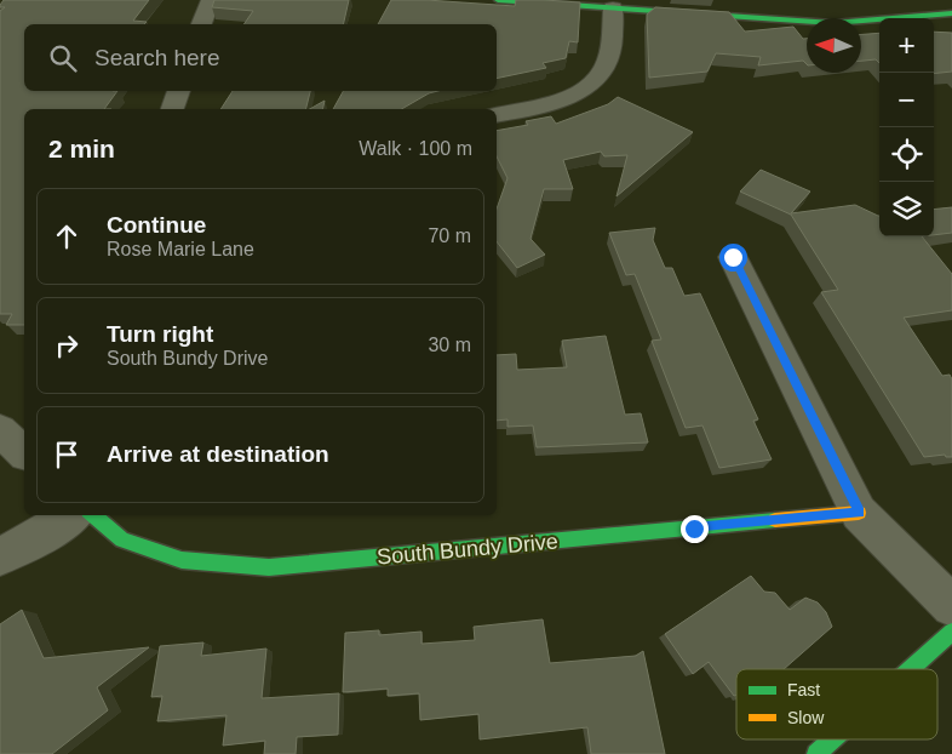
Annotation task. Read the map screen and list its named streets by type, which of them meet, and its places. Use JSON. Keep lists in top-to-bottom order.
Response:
{
  "streets": {
    "street": ["South Bundy Drive"]
  },
  "legend": ["Fast", "Slow"],
  "north": "left",
  "page": {
    "map_buttons": ["+", "−"],
    "search": "Search here",
    "heading": ["2 min", "Walk · 100 m"],
    "list": [
      ["Continue", "Rose Marie Lane", "70 m"],
      ["Turn right", "South Bundy Drive", "30 m"],
      "Arrive at destination"
    ]
  }
}
